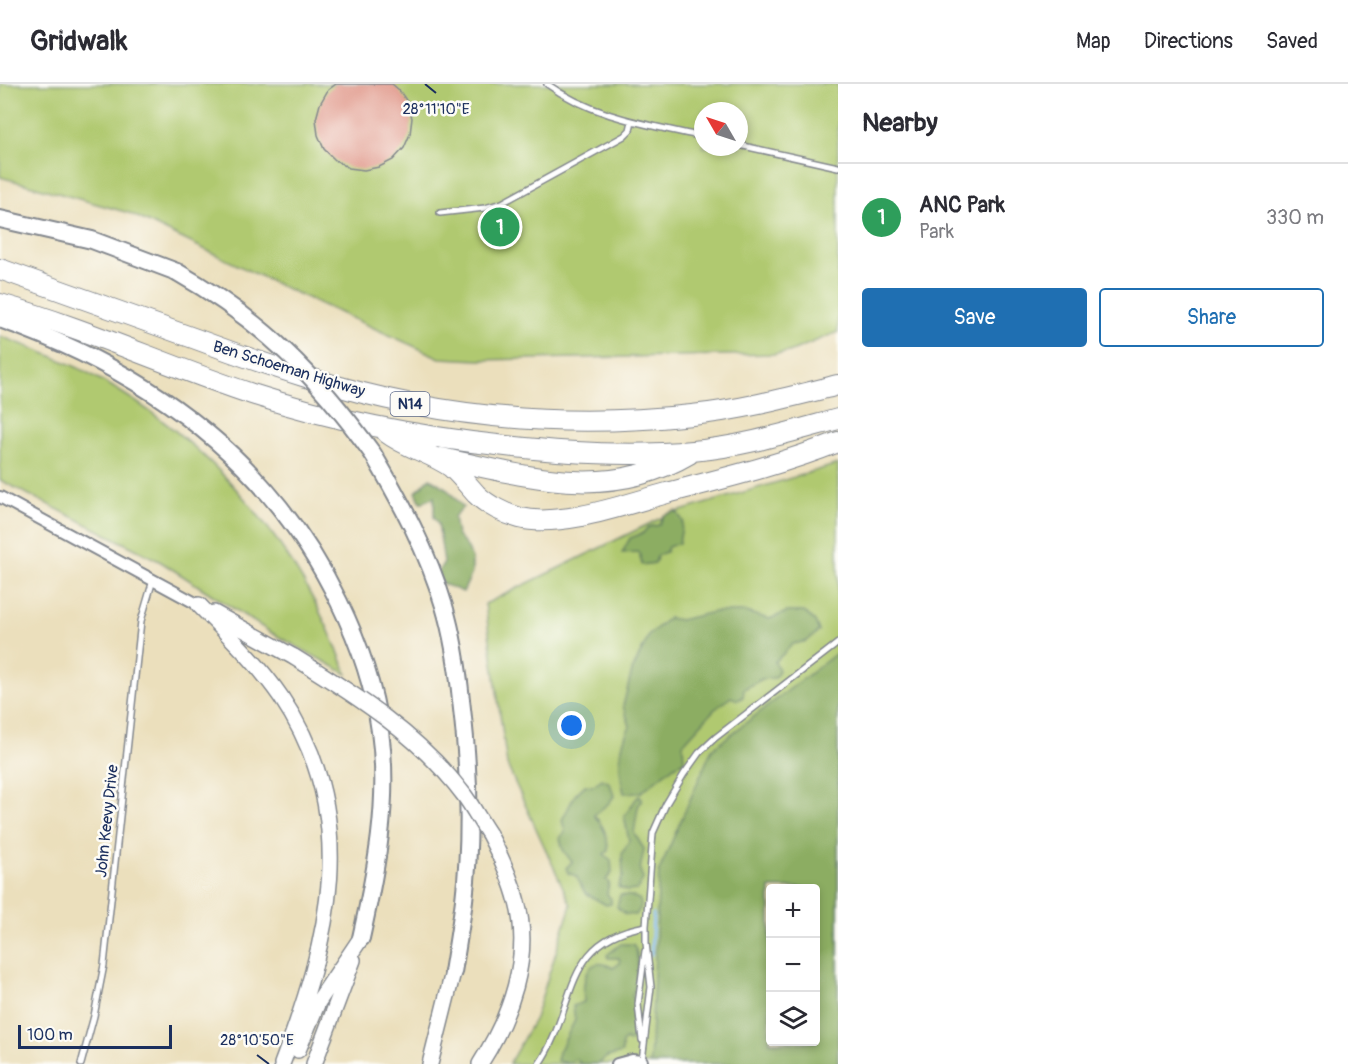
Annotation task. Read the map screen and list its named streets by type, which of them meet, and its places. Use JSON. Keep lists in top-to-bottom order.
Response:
{
  "streets": {
    "highway": ["Ben Schoeman Highway", "N14"],
    "lane": ["John Keevy Drive"]
  },
  "scale_bar": "100 m",
  "north": "top left",
  "page": {
    "header": "Gridwalk",
    "nav": ["Map", "Directions", "Saved"],
    "heading": "Nearby",
    "list": [
      {
        "mark": "1",
        "name": "ANC Park",
        "note": "Park",
        "value": "330 m"
      }
    ],
    "pins": "1",
    "buttons": ["Save", "Share"],
    "map_buttons": ["+", "−"],
    "scale": "100 m"
  },
  "coordinates": ["28°11'10\"E", "28°10'50\"E"]
}
